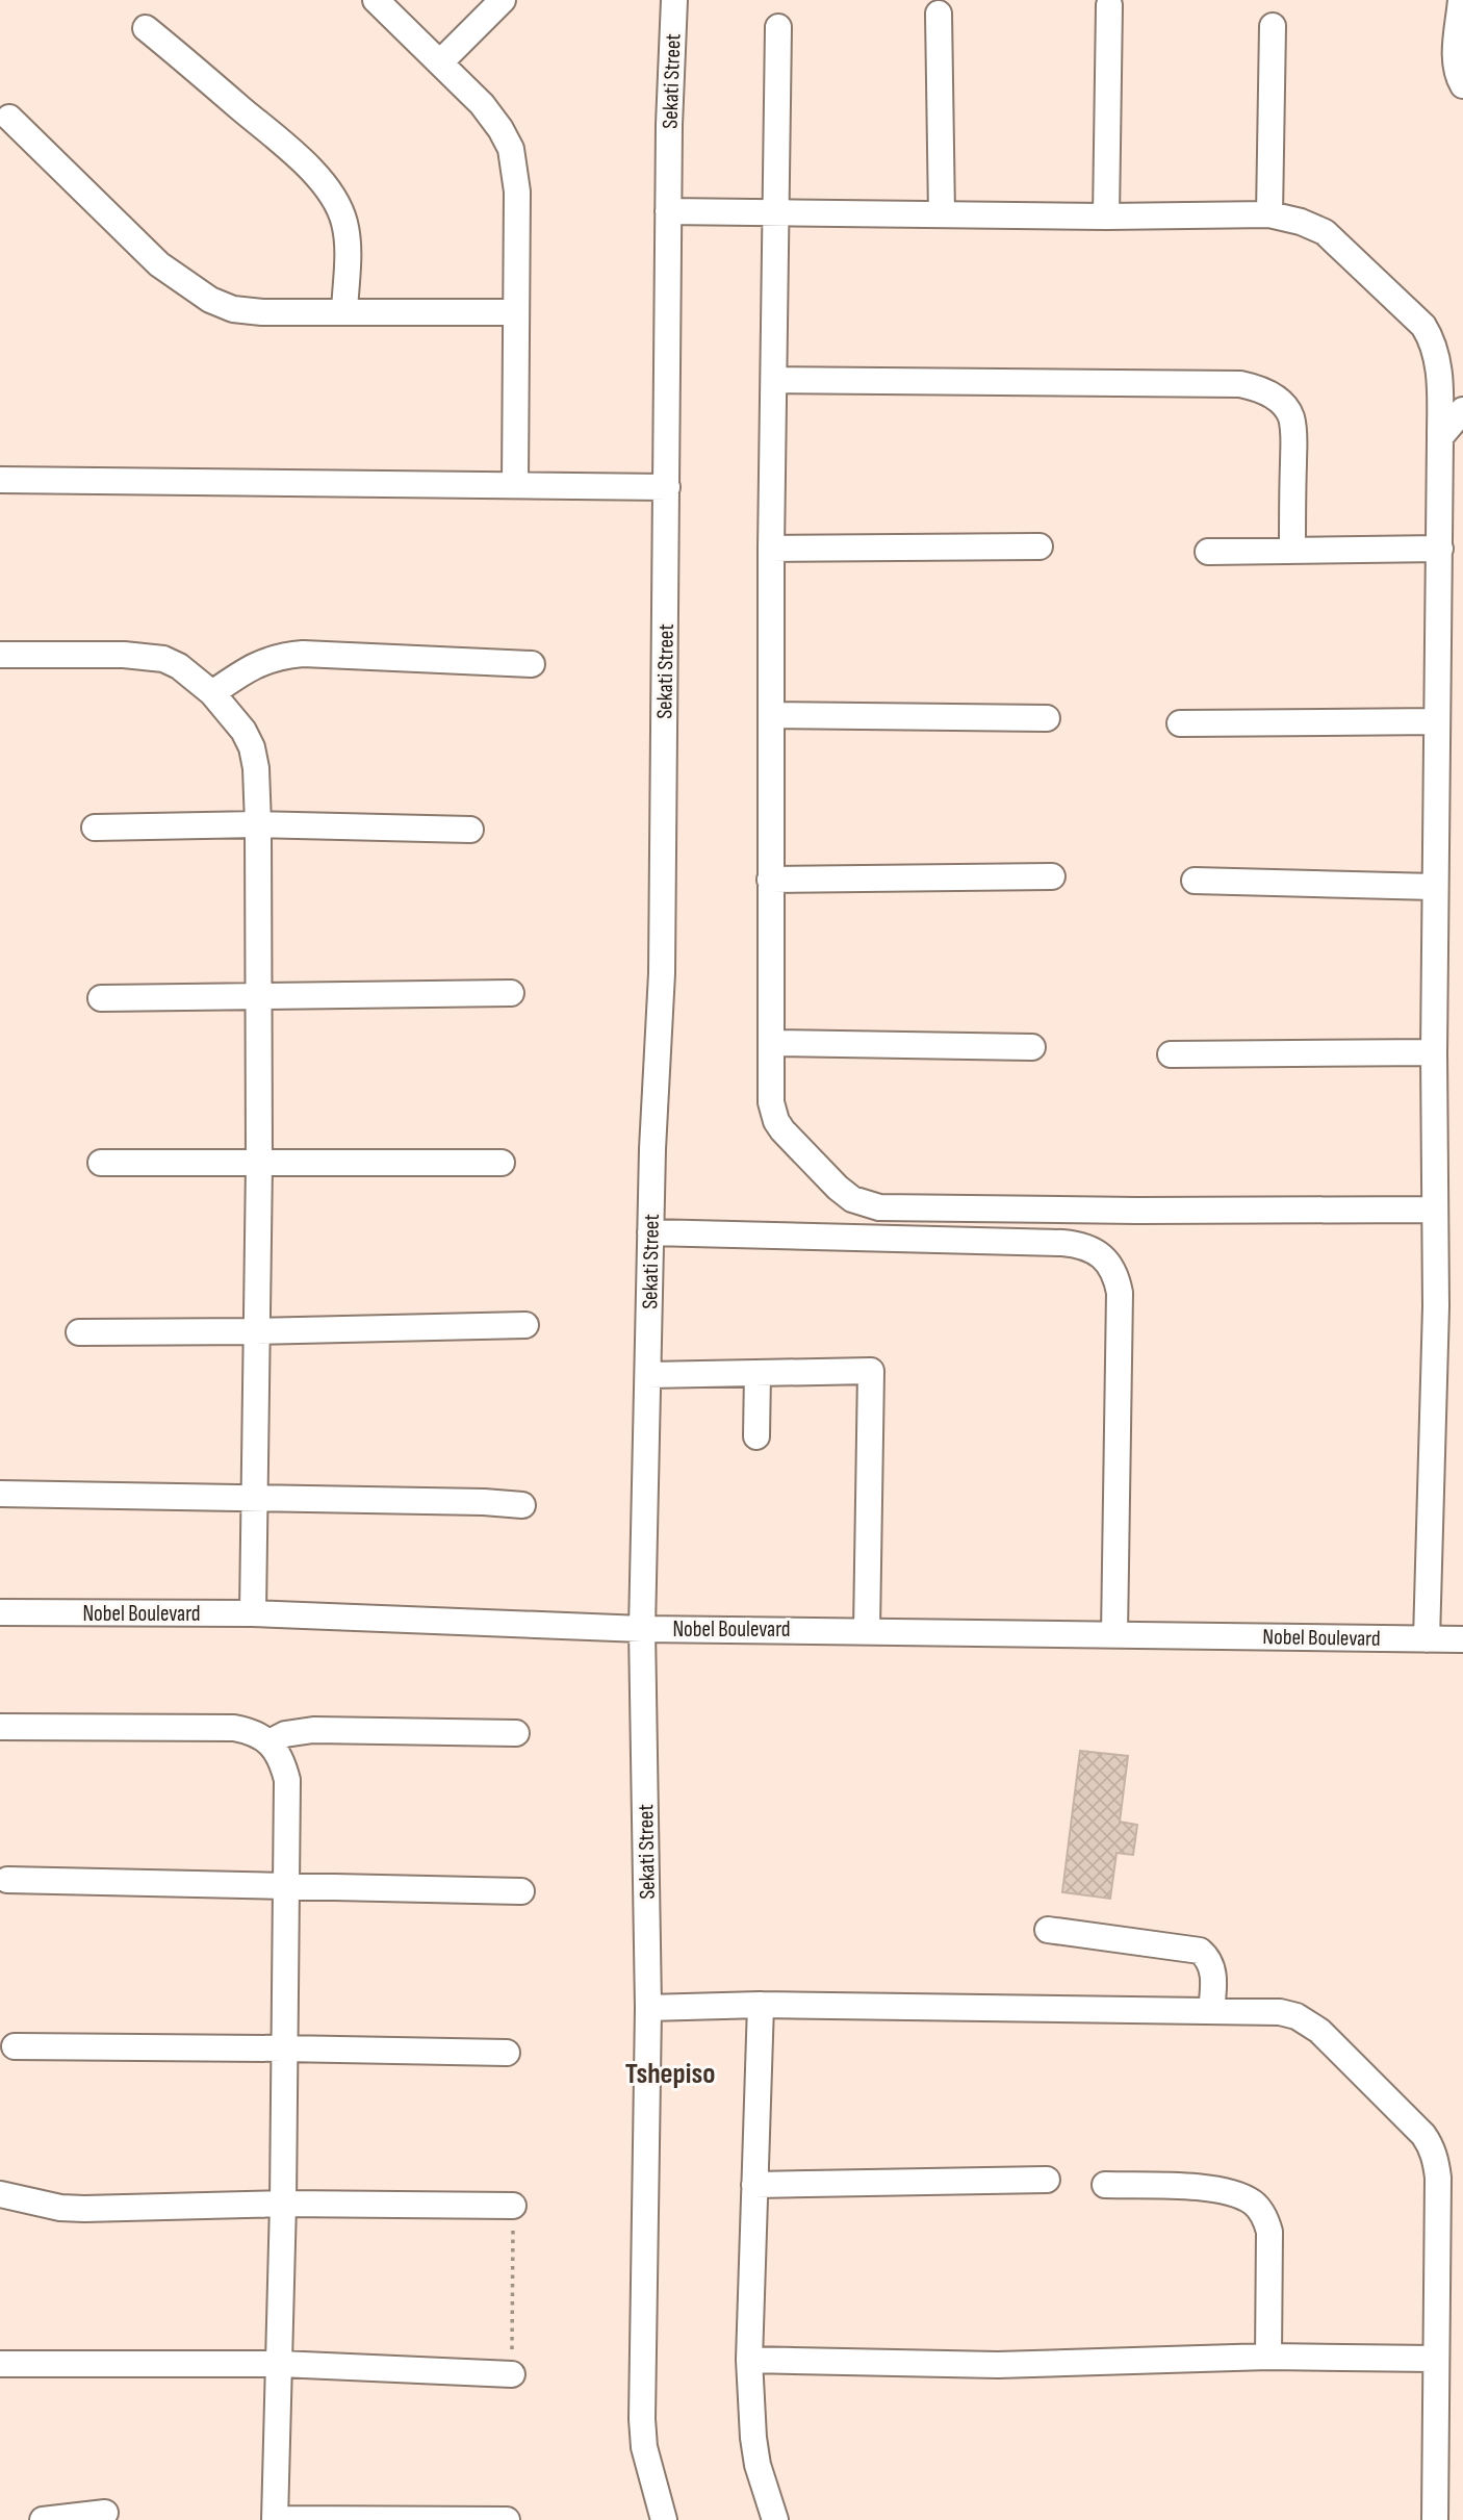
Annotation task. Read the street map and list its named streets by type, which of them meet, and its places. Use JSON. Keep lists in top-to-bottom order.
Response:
{
  "streets": {
    "street": ["Sekati Street", "Nobel Boulevard"]
  },
  "crossings": [
    ["Sekati Street", "Nobel Boulevard"]
  ],
  "districts": ["Tshepiso"]
}
